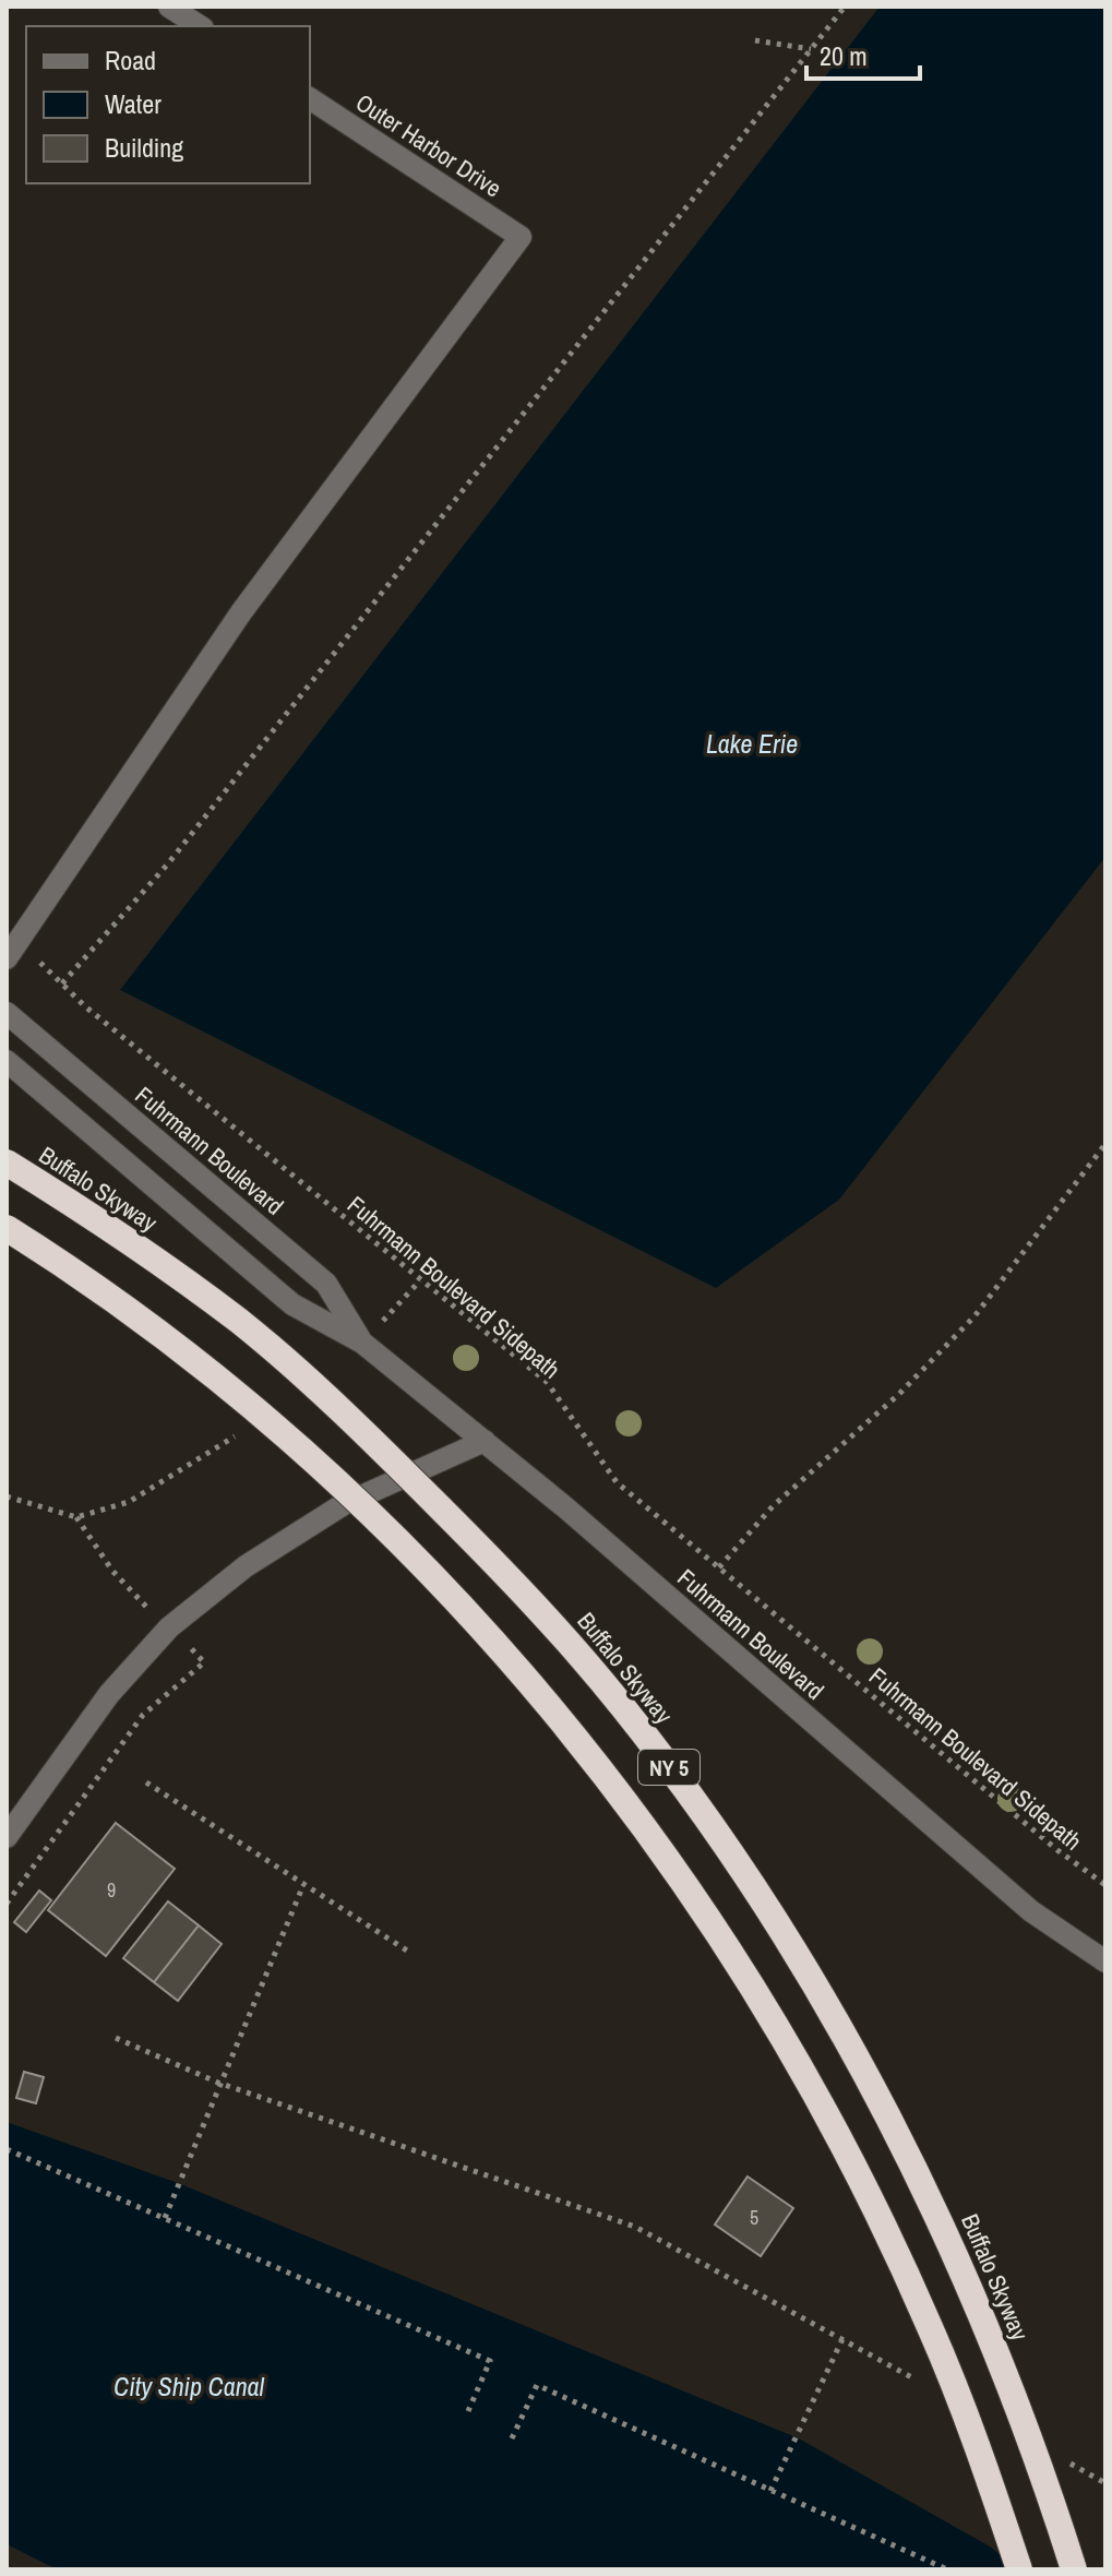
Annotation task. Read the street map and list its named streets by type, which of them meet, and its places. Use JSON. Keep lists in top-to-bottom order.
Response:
{
  "streets": {
    "highway": ["Buffalo Skyway", "NY 5"],
    "street": ["Outer Harbor Drive", "Fuhrmann Boulevard"],
    "path": ["Fuhrmann Boulevard Sidepath"]
  },
  "crossings": [
    ["Outer Harbor Drive", "Fuhrmann Boulevard Sidepath"]
  ],
  "water": ["Lake Erie", "City Ship Canal"],
  "house_numbers": ["9", "5"],
  "legend": ["Road", "Water", "Building"],
  "scale_bar": "20 m"
}
